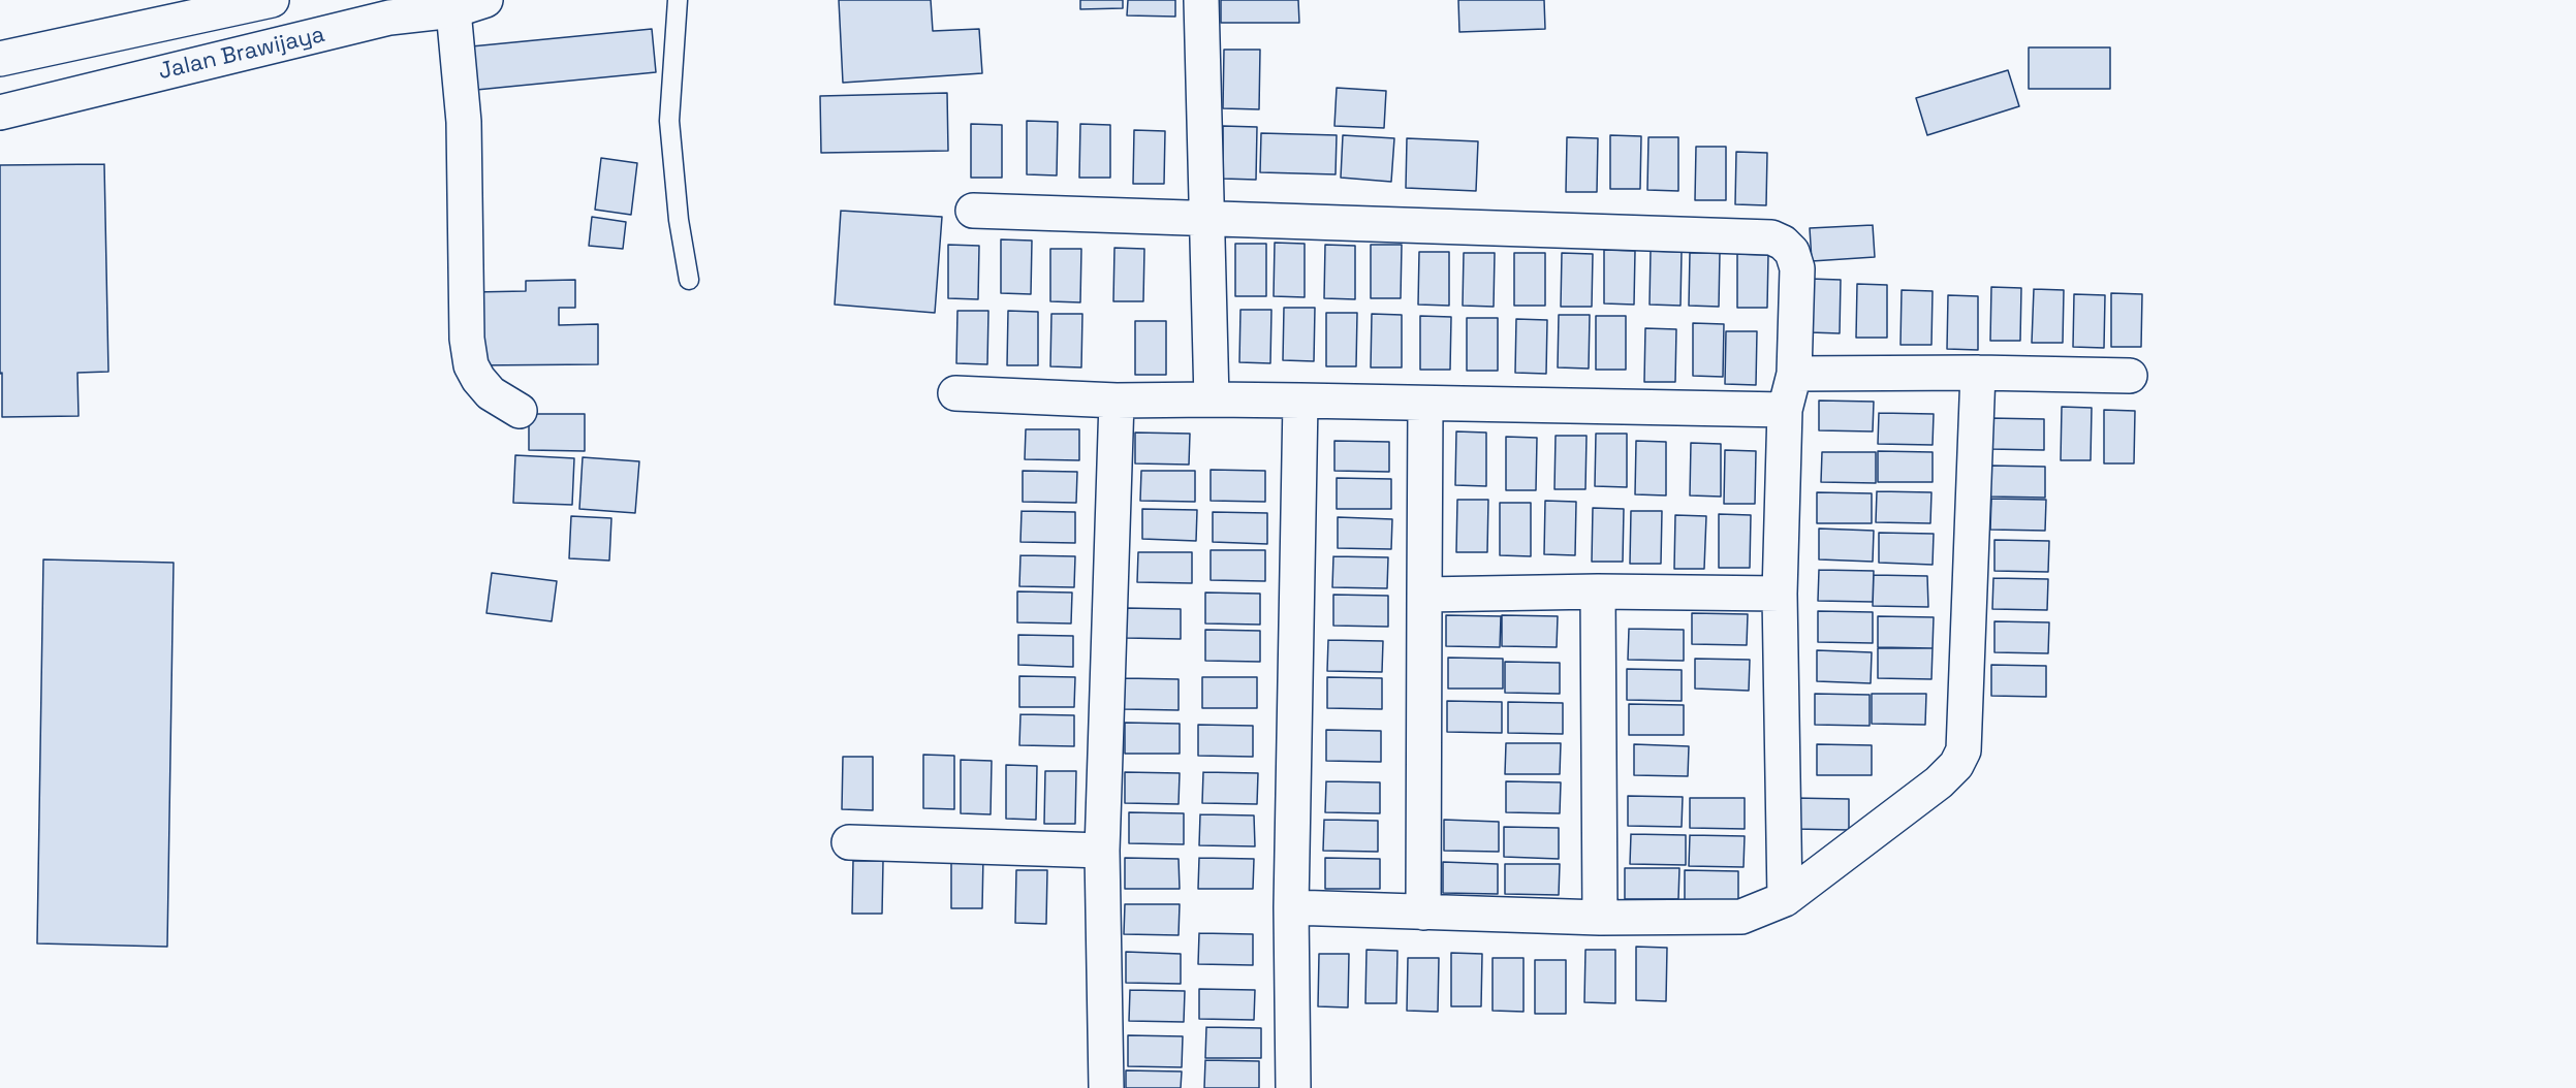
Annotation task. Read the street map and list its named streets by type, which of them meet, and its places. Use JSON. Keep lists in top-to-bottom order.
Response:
{
  "streets": {
    "main road": ["Jalan Brawijaya"]
  }
}
